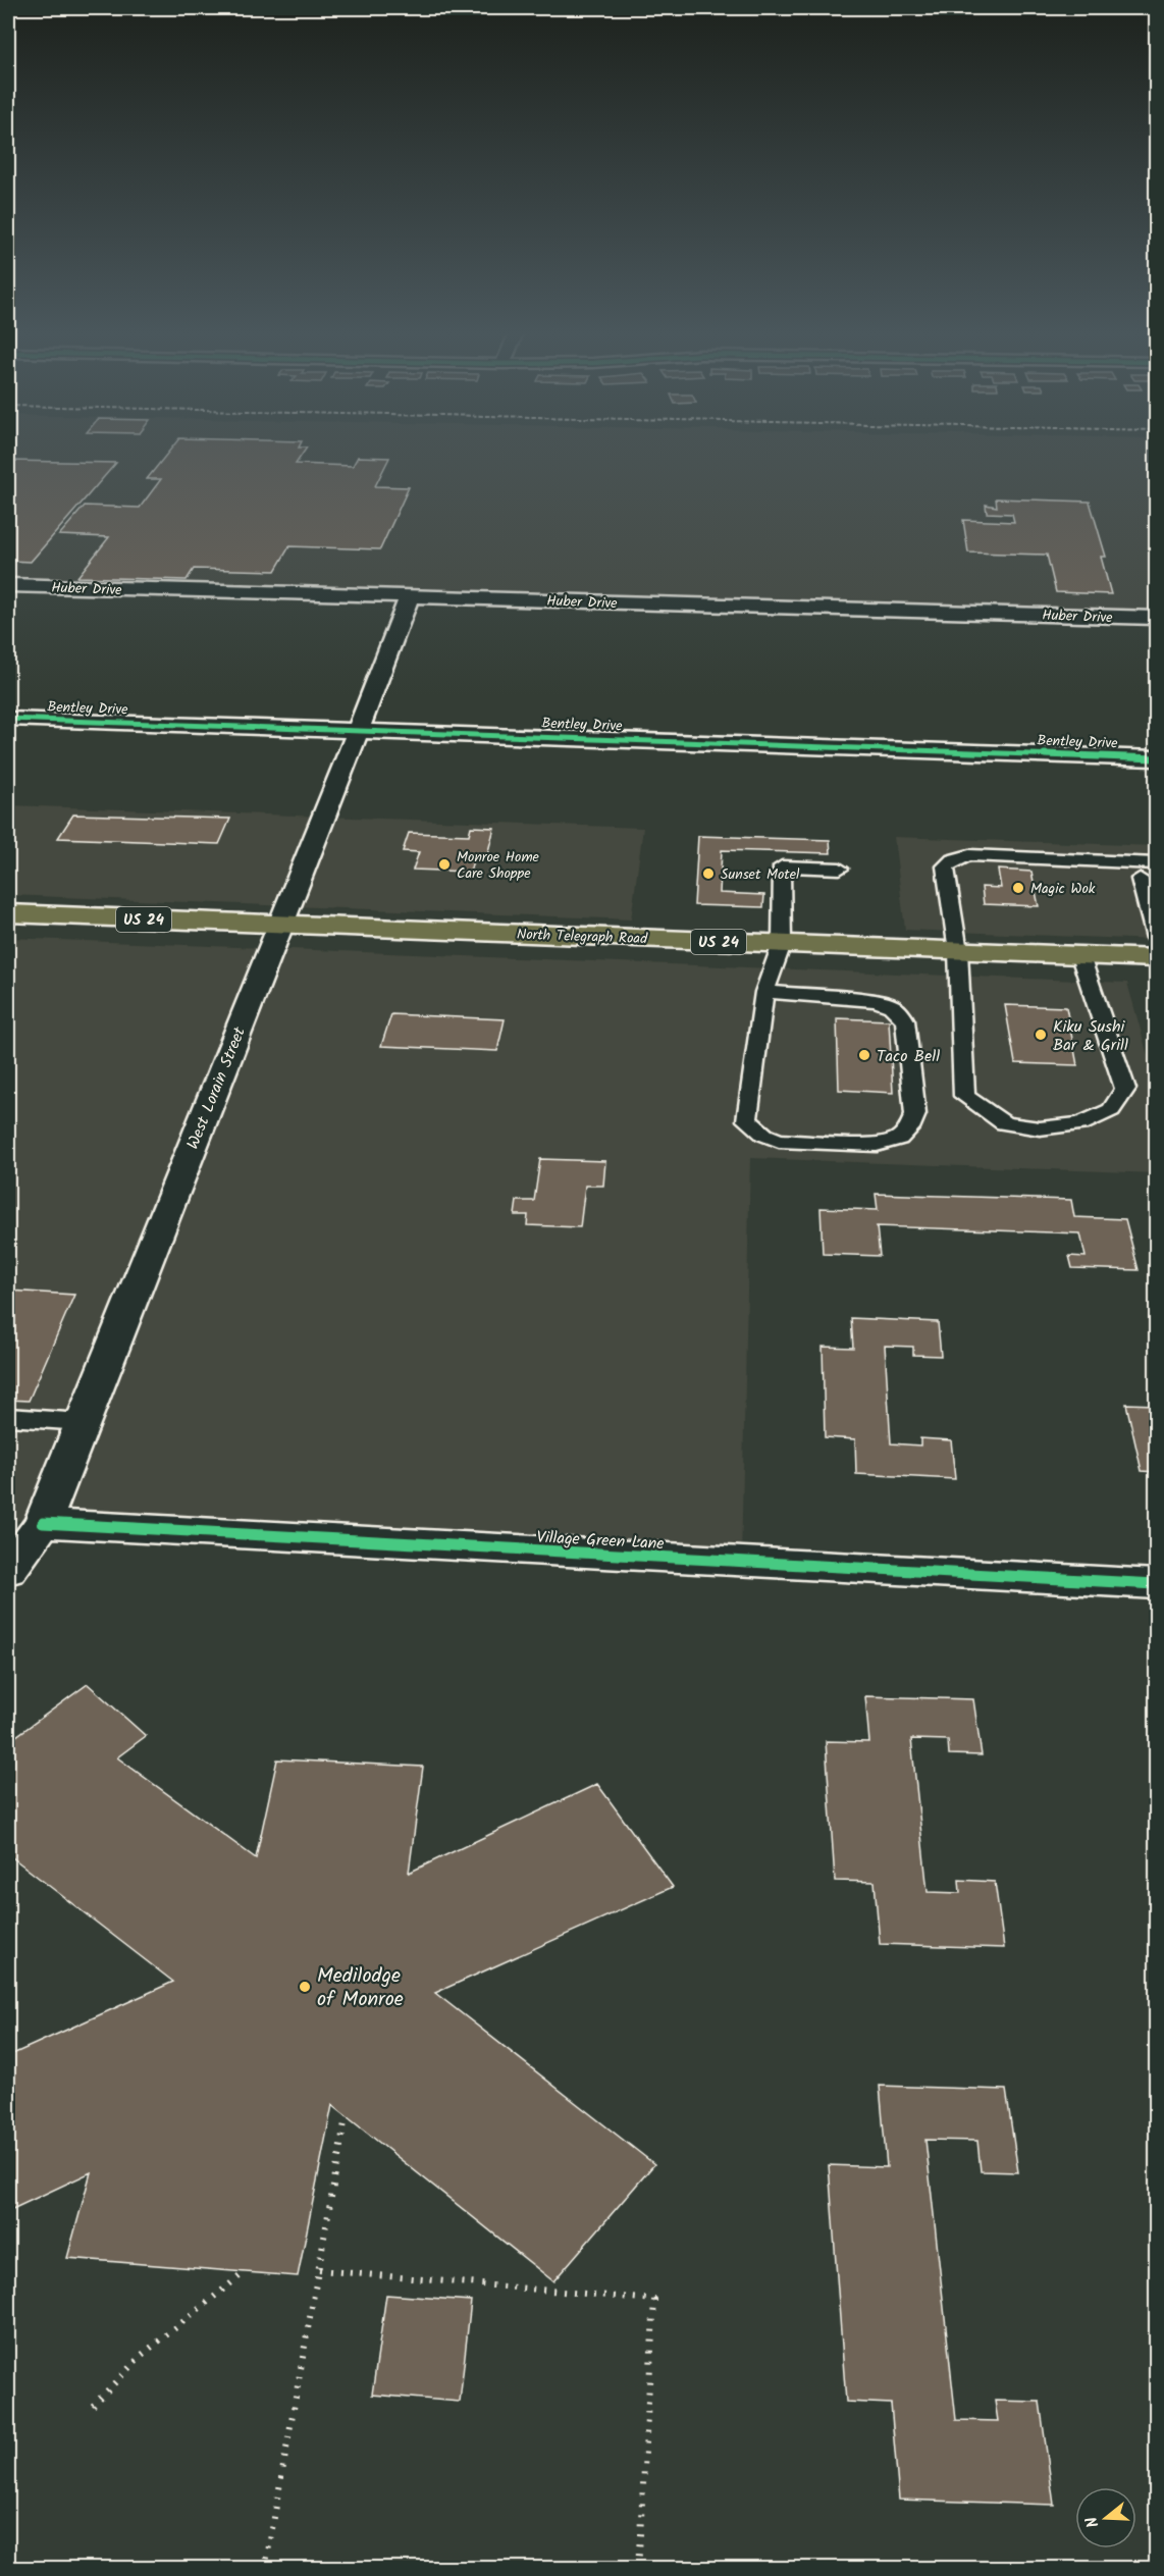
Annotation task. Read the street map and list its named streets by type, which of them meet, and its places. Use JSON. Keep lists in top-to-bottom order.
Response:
{
  "streets": {
    "main road": ["US 24", "North Telegraph Road"],
    "street": [
      "Huber Drive",
      "Bentley Drive",
      "West Lorain Street",
      "Village Green Lane"
    ]
  },
  "crossings": [
    ["Huber Drive", "West Lorain Street"],
    ["Bentley Drive", "West Lorain Street"],
    ["North Telegraph Road", "West Lorain Street"],
    ["West Lorain Street", "Village Green Lane"]
  ],
  "places": [
    "Monroe Home Care Shoppe",
    "Sunset Motel",
    "Magic Wok",
    "Kiku Sushi Bar & Grill",
    "Taco Bell",
    "Medilodge of Monroe"
  ],
  "north": "left"
}
